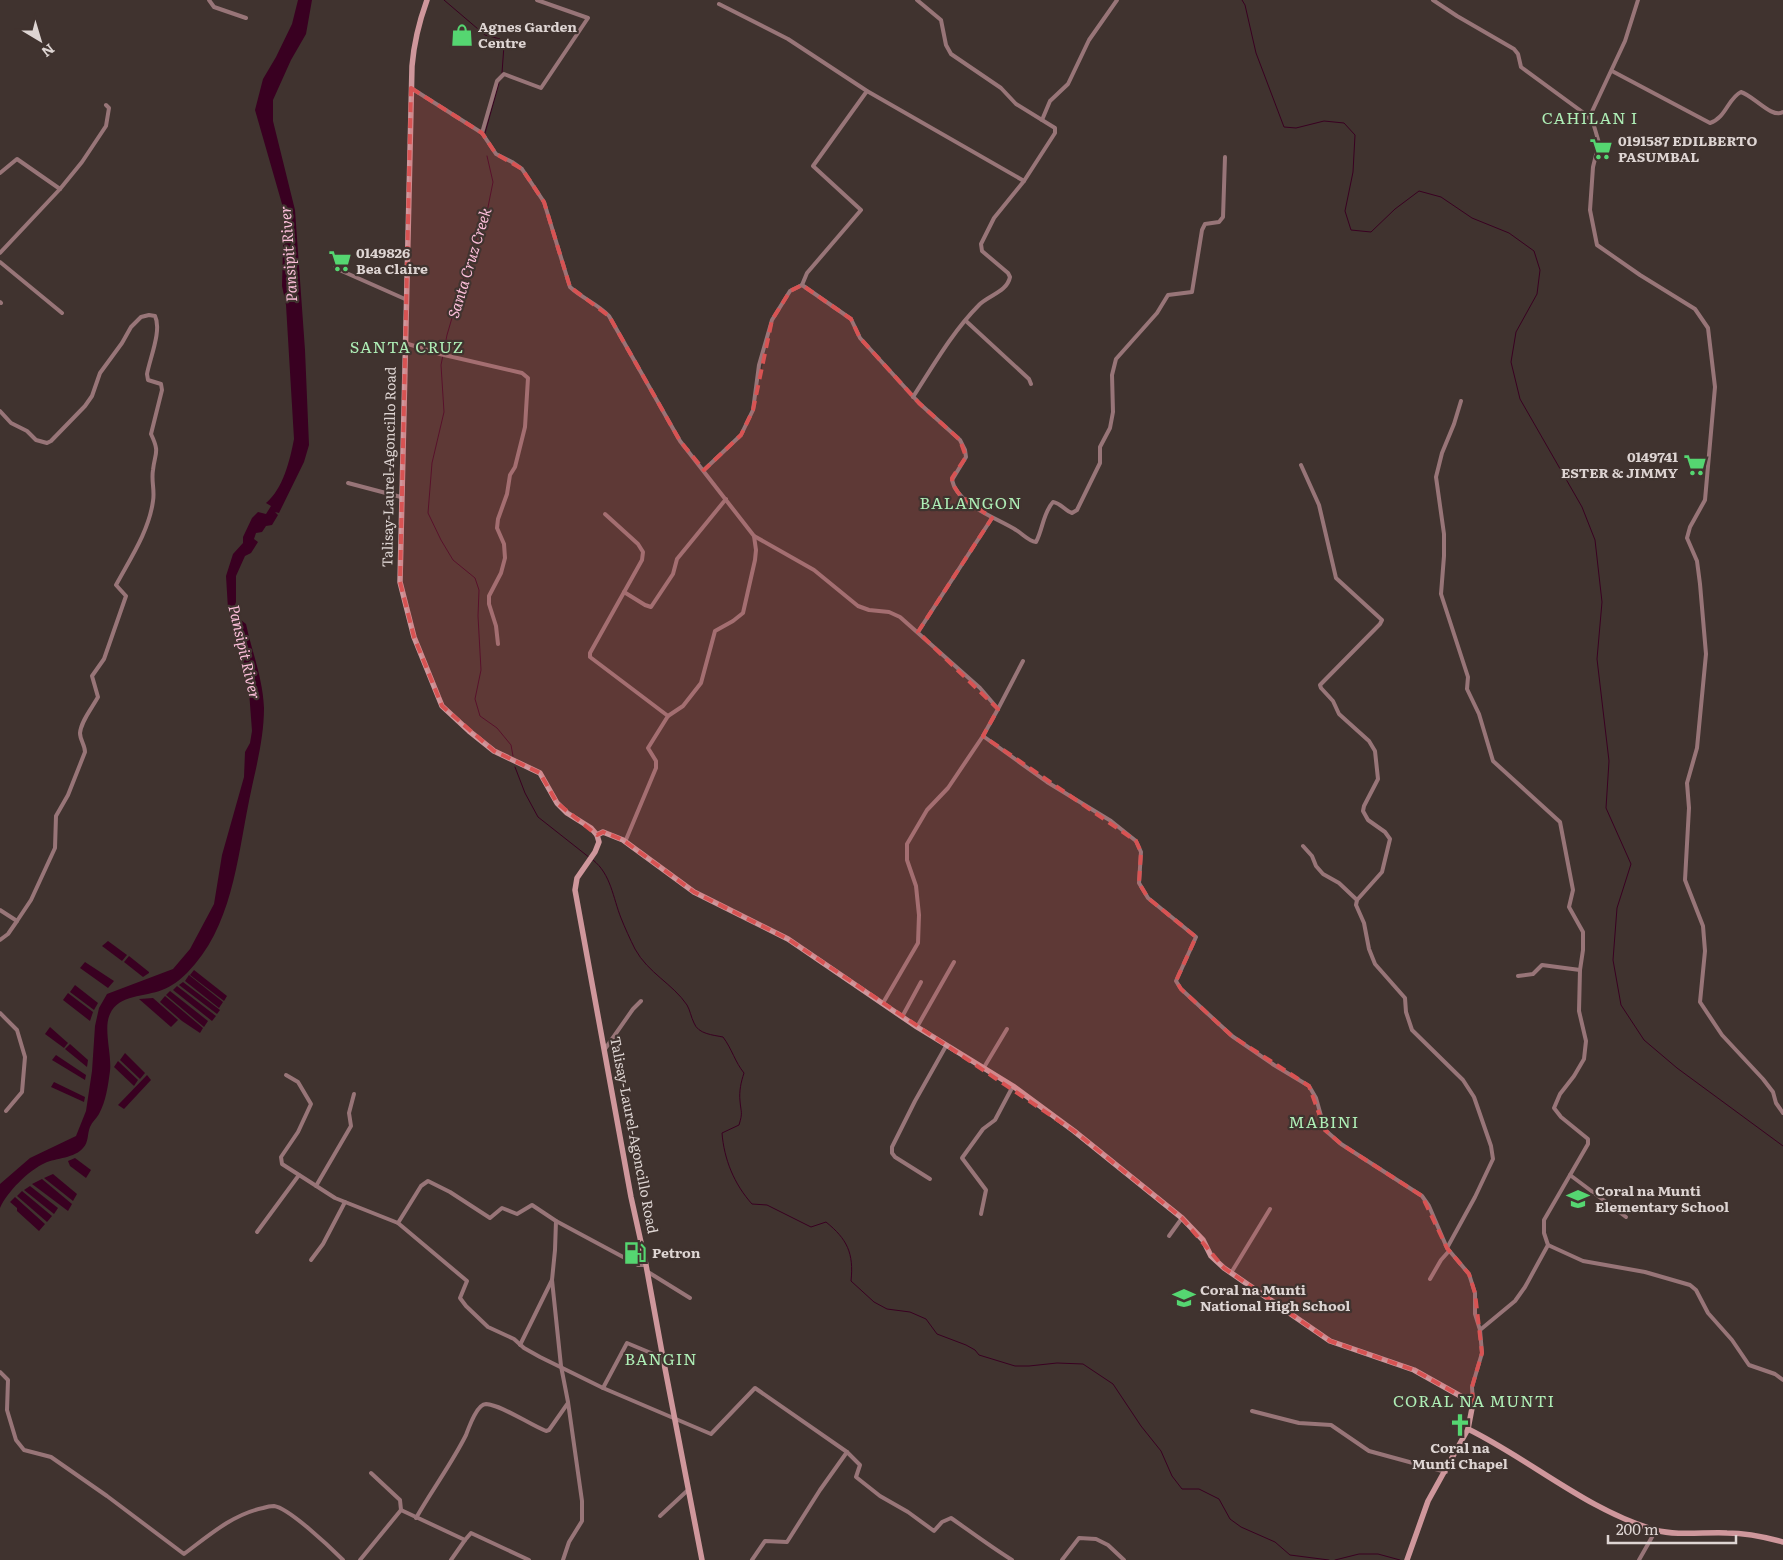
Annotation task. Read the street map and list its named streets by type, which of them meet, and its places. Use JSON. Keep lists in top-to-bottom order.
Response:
{
  "streets": {
    "main road": ["Talisay-Laurel-Agoncillo Road"]
  },
  "districts": [
    "CAHILAN I",
    "SANTA CRUZ",
    "BALANGON",
    "MABINI",
    "BANGIN",
    "CORAL NA MUNTI"
  ],
  "water": ["Pansipit River", "Santa Cruz Creek"],
  "places": {
    "shop": ["Agnes Garden Centre"],
    "supermarket": ["0191587 EDILBERTO PASUMBAL", "0149826 Bea Claire", "0149741 ESTER & JIMMY"],
    "school or university": ["Coral na Munti Elementary School", "Coral na Munti National High School"],
    "fuel station": ["Petron"],
    "church": ["Coral na Munti Chapel"]
  },
  "scale_bar": "200 m",
  "north": "bottom right"
}
